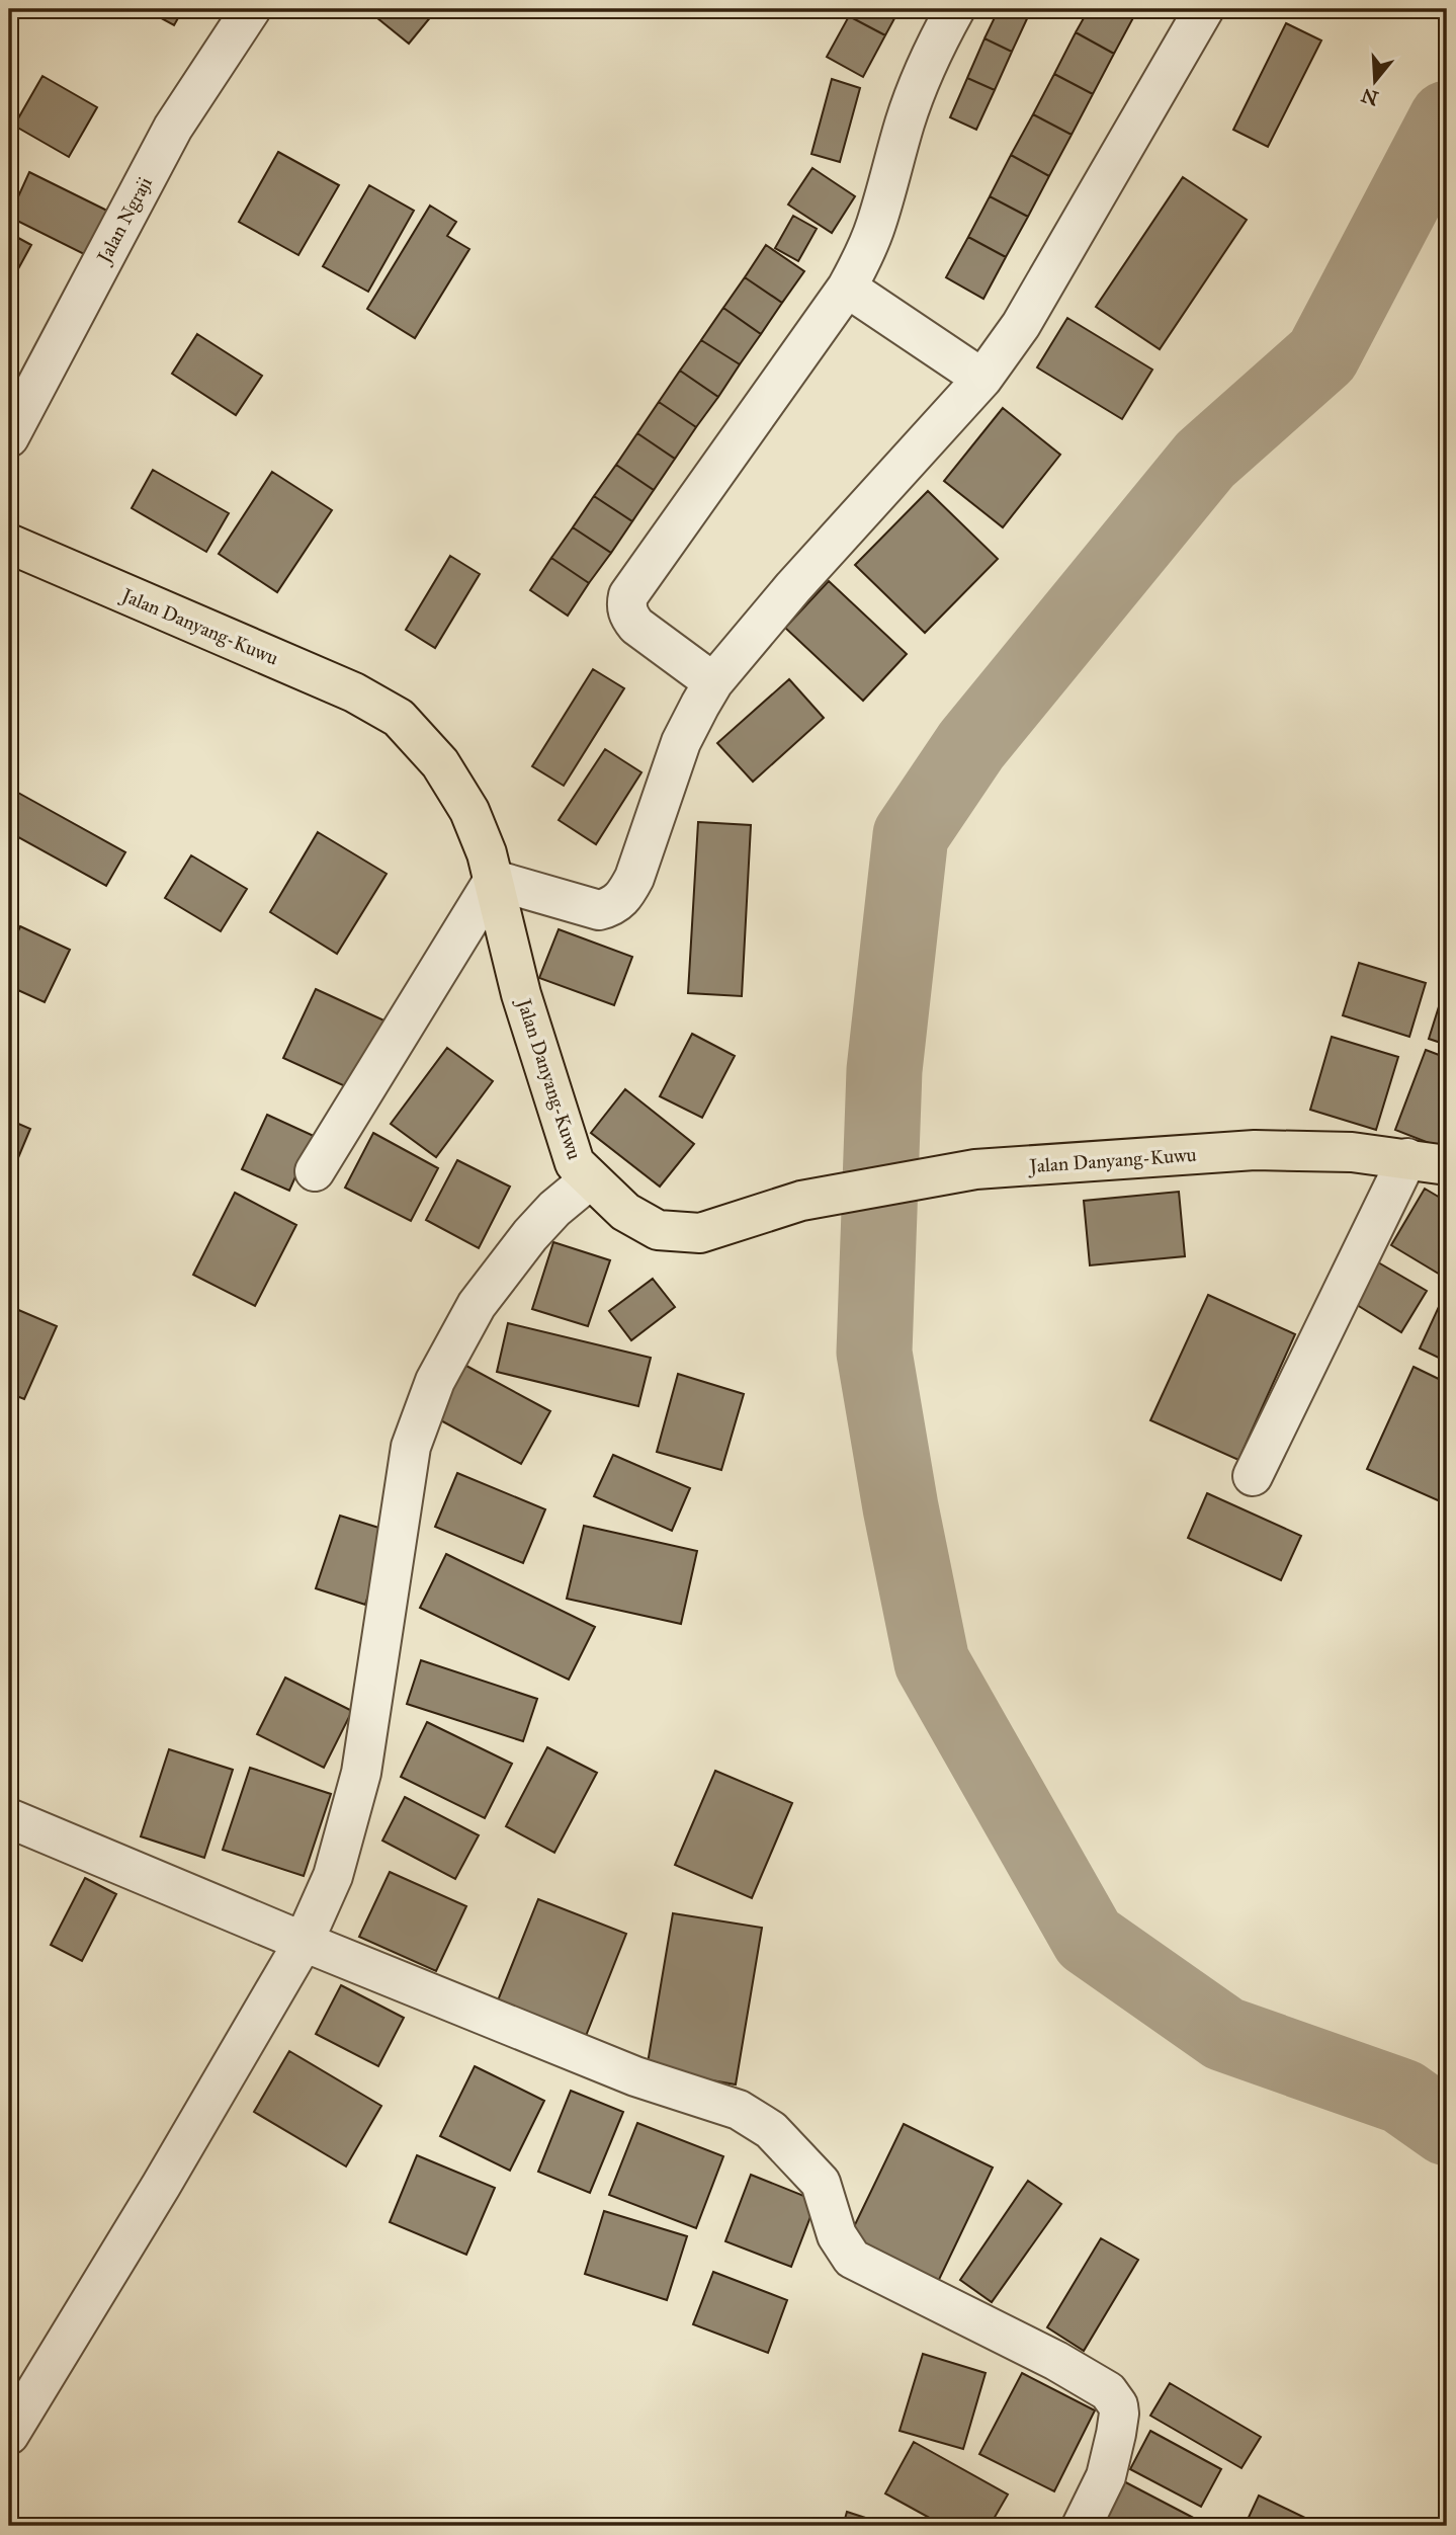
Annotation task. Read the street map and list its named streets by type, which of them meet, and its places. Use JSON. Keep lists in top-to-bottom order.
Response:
{
  "streets": {
    "main road": ["Jalan Danyang-Kuwu"],
    "street": ["Jalan Ngraji"]
  },
  "north": "bottom"
}
